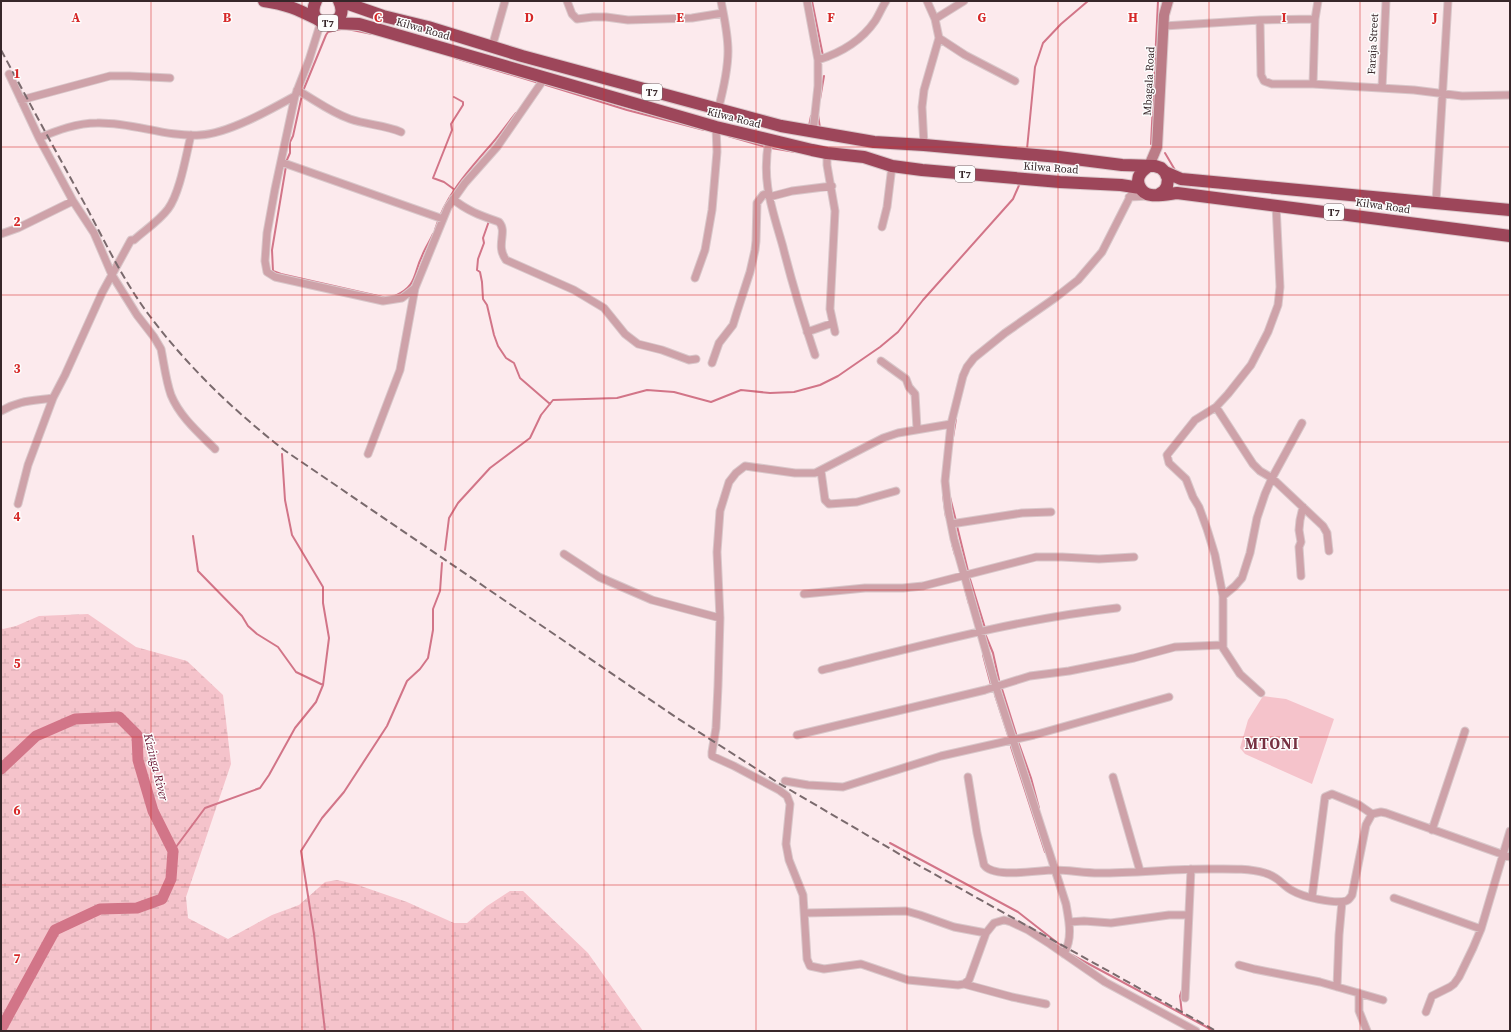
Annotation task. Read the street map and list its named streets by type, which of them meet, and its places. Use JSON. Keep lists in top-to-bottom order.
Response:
{
  "streets": {
    "highway": ["T7", "Kilwa Road"],
    "street": ["Faraja Street", "Mbagala Road"]
  },
  "crossings": [
    ["T7", "Kilwa Road"],
    ["T7", "Mbagala Road"],
    ["Kilwa Road", "Mbagala Road"]
  ],
  "districts": ["MTONI"],
  "water": ["Kizinga River"],
  "grid": {
    "columns": [
      "A",
      "B",
      "C",
      "D",
      "E",
      "F",
      "G",
      "H",
      "I",
      "J"
    ],
    "rows": [
      "1",
      "2",
      "3",
      "4",
      "5",
      "6",
      "7"
    ]
  }
}
